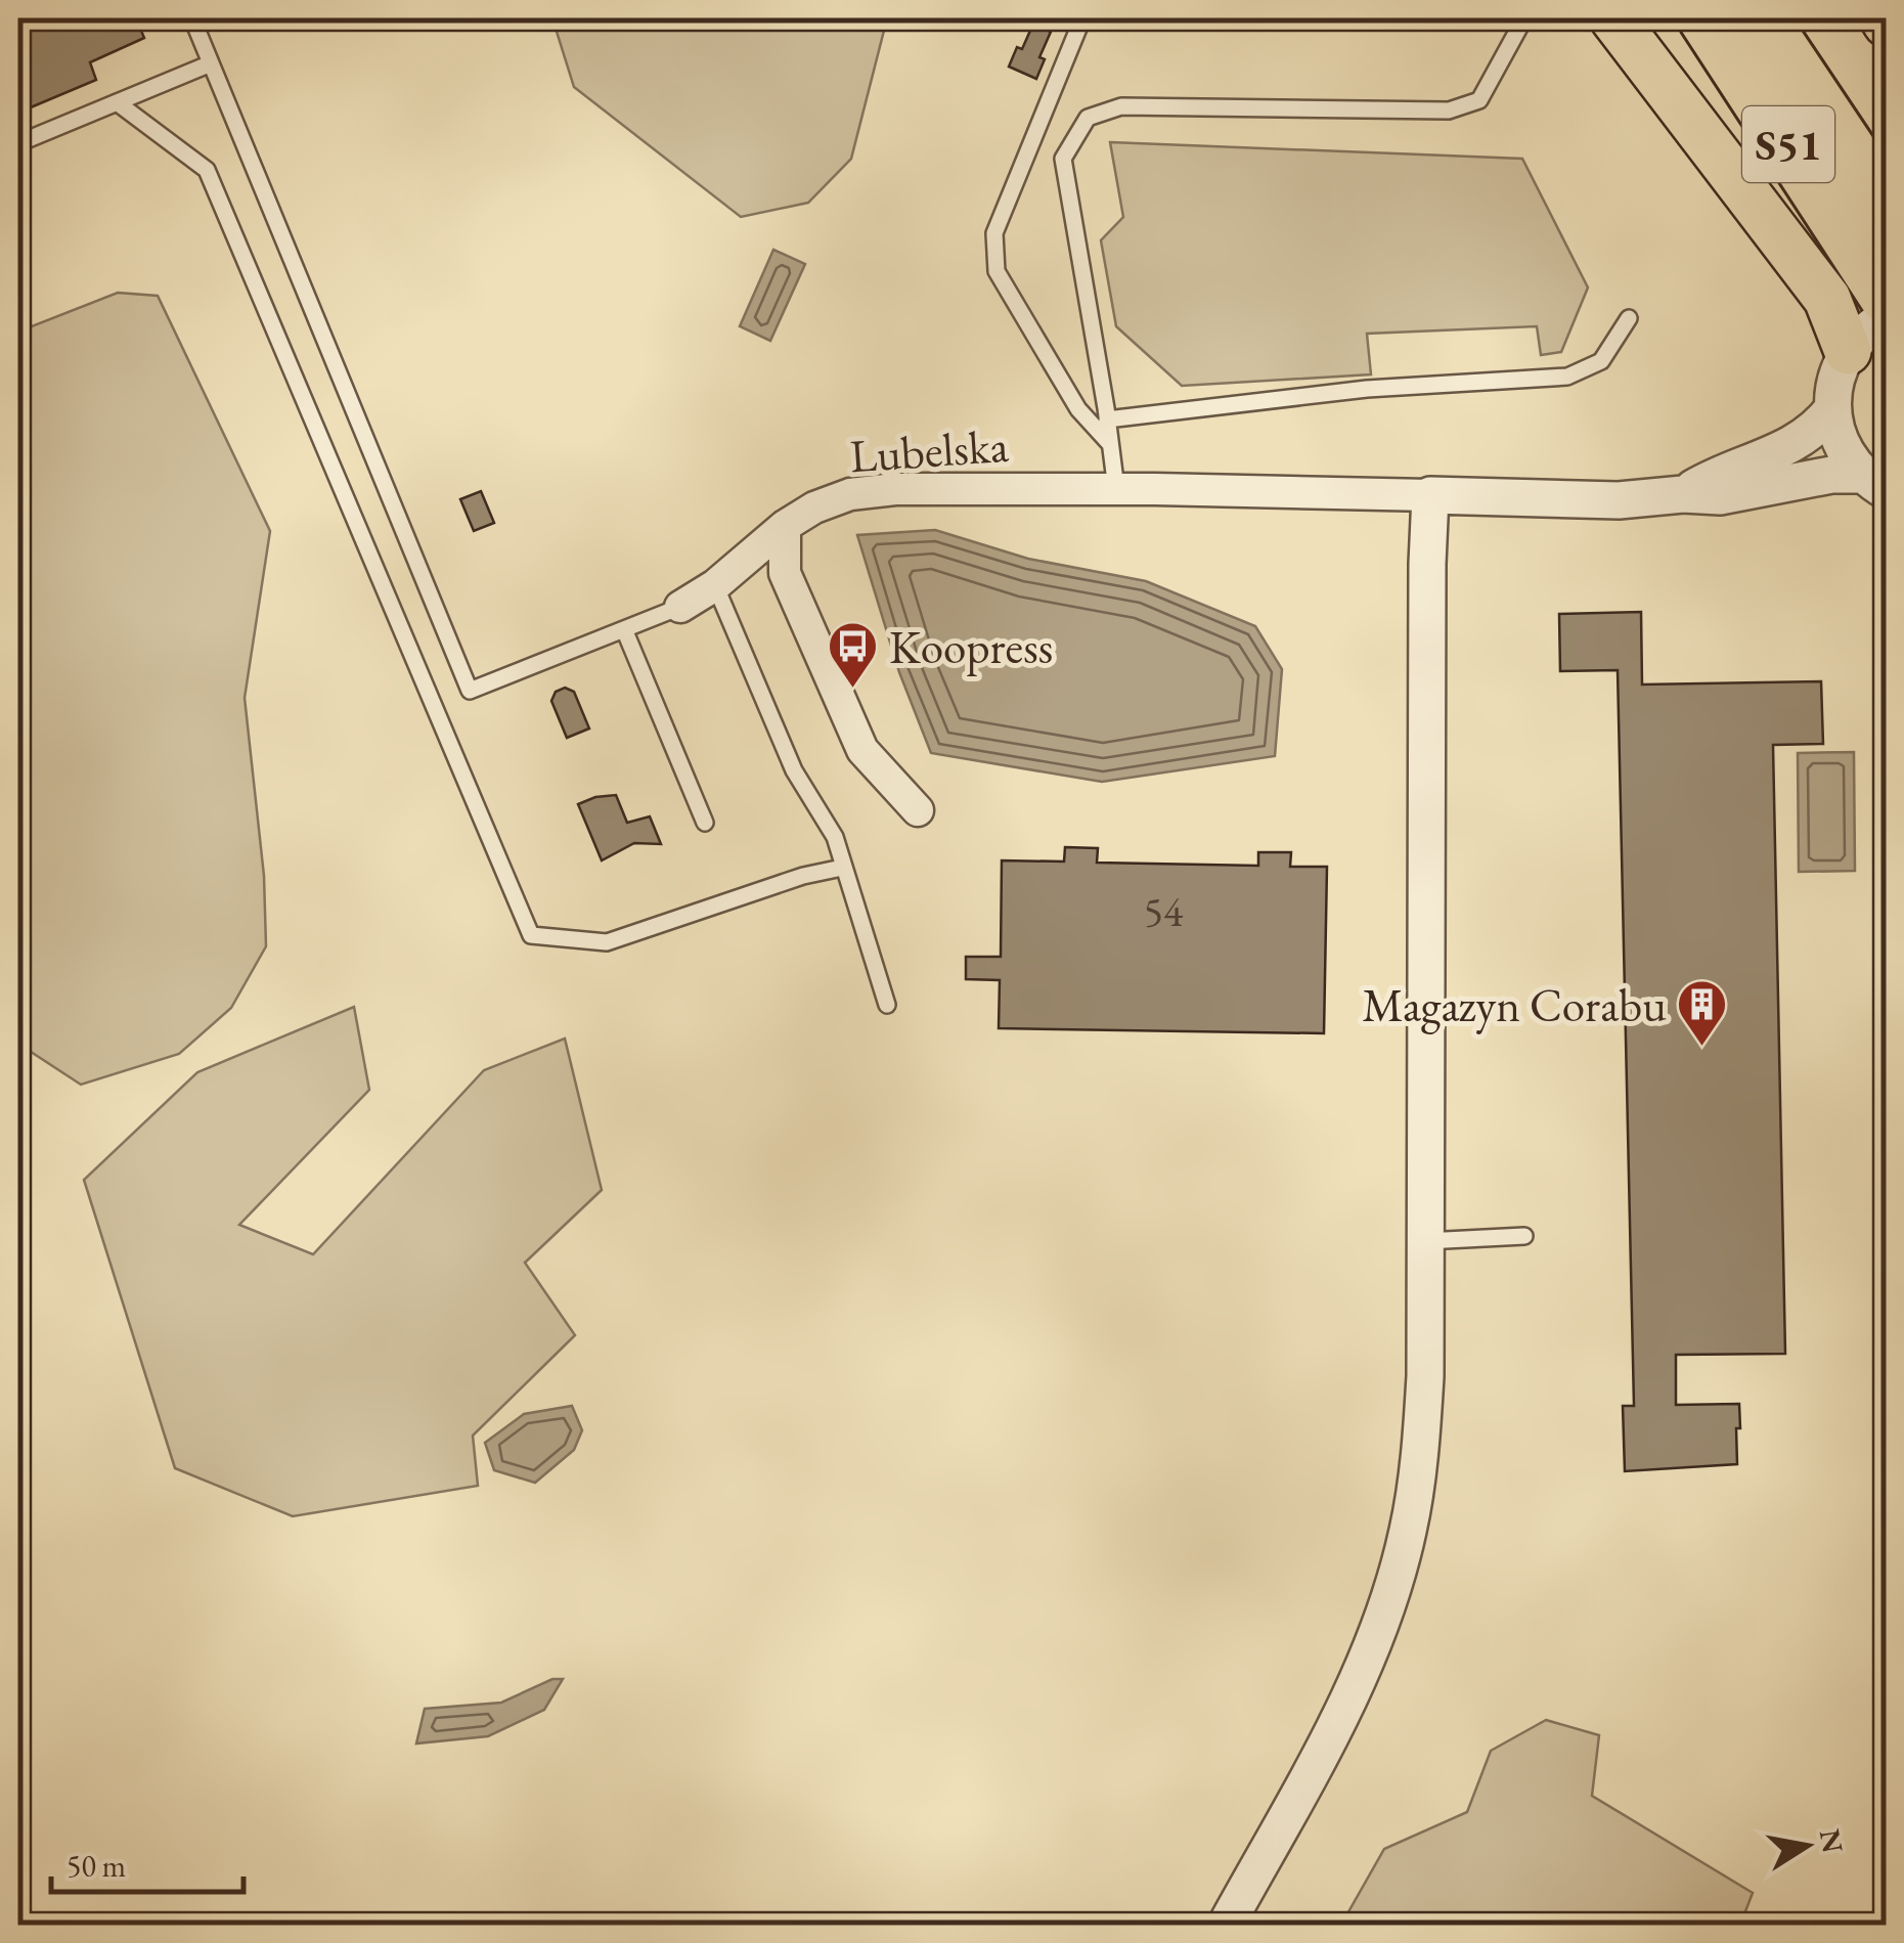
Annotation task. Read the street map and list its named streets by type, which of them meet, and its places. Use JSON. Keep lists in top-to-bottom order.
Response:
{
  "streets": {
    "highway": ["S51"],
    "street": ["Lubelska"]
  },
  "places": {
    "bus stop": ["Koopress"],
    "building": ["Magazyn Corabu"]
  },
  "house_numbers": ["54"],
  "scale_bar": "50 m",
  "north": "right"
}
